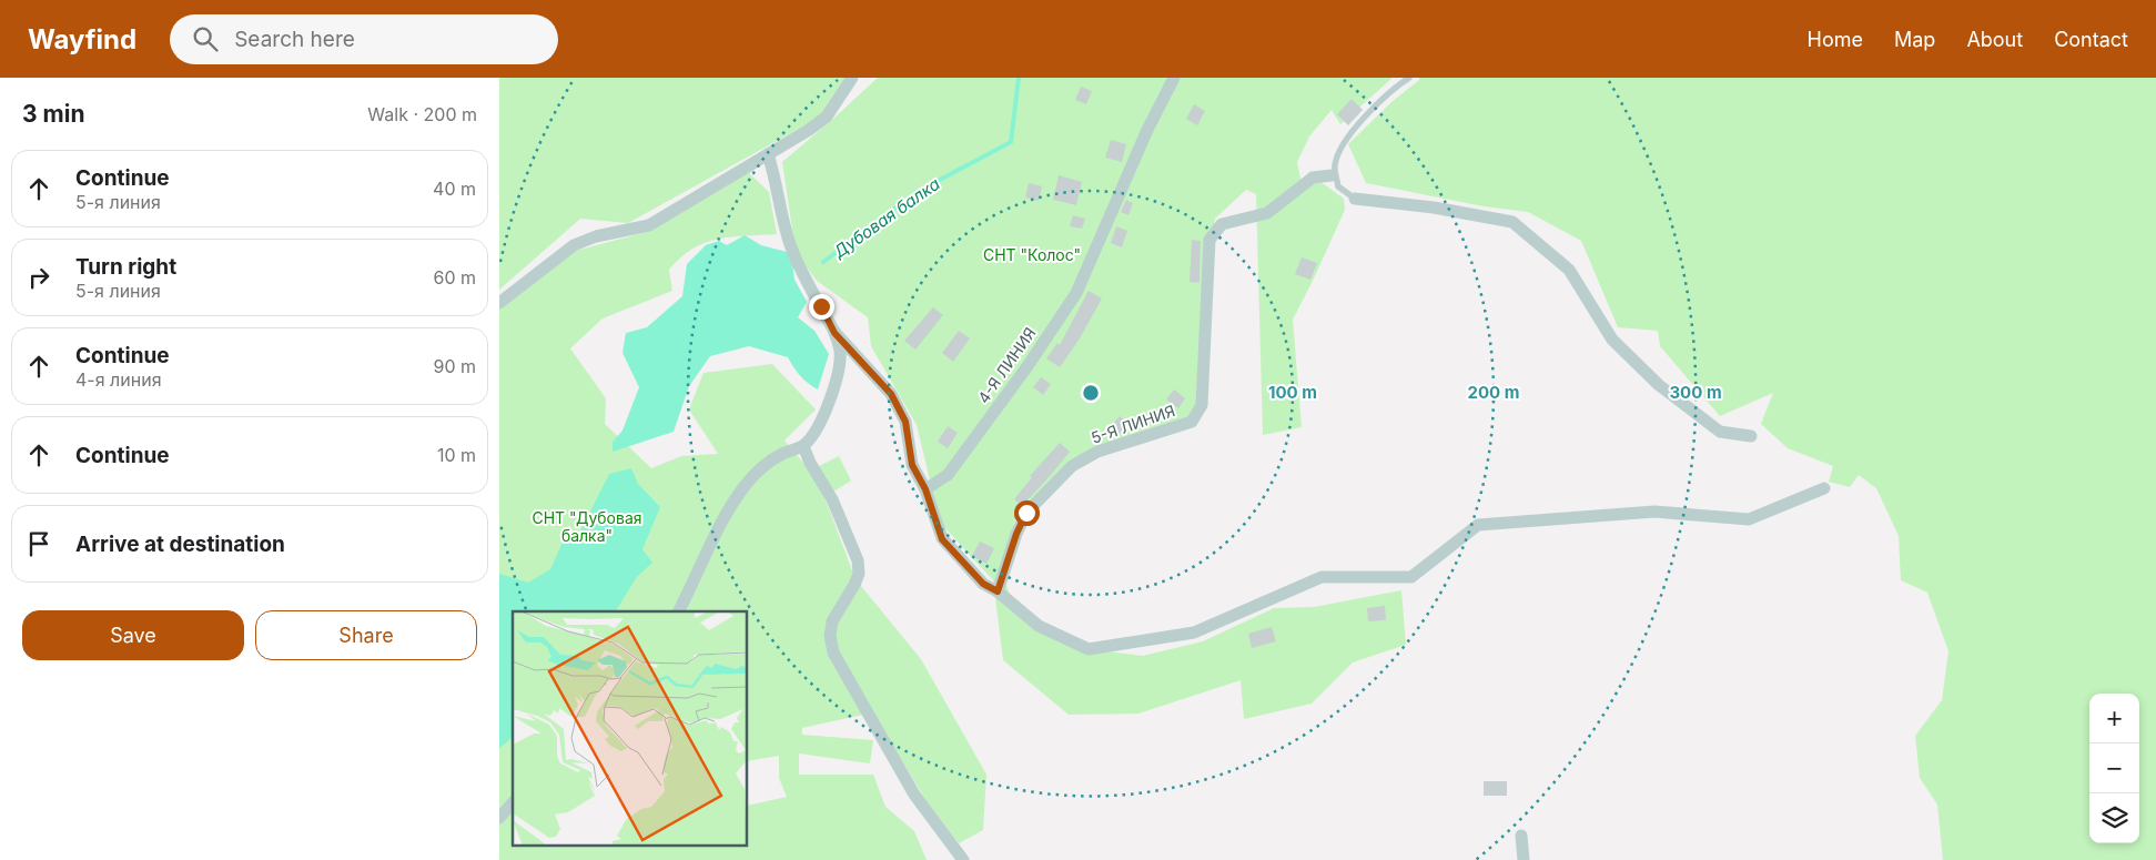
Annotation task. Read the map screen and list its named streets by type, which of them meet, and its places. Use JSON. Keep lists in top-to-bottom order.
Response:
{
  "streets": {
    "street": ["4-Я ЛИНИЯ", "5-Я ЛИНИЯ"]
  },
  "water": ["Дубовая балка"],
  "parks": ["СНТ \"Колос\"", "СНТ \"Дубовая балка\""],
  "page": {
    "header": "Wayfind",
    "search": "Search here",
    "nav": [
      "Home",
      "Map",
      "About",
      "Contact"
    ],
    "heading": ["3 min", "Walk · 200 m"],
    "list": [
      ["Continue", "5-я линия", "40 m"],
      ["Turn right", "5-я линия", "60 m"],
      ["Continue", "4-я линия", "90 m"],
      ["Continue", "10 m"],
      "Arrive at destination"
    ],
    "buttons": ["Save", "Share"],
    "map_buttons": ["+", "−"]
  },
  "rings": ["100 m", "200 m", "300 m"]
}
